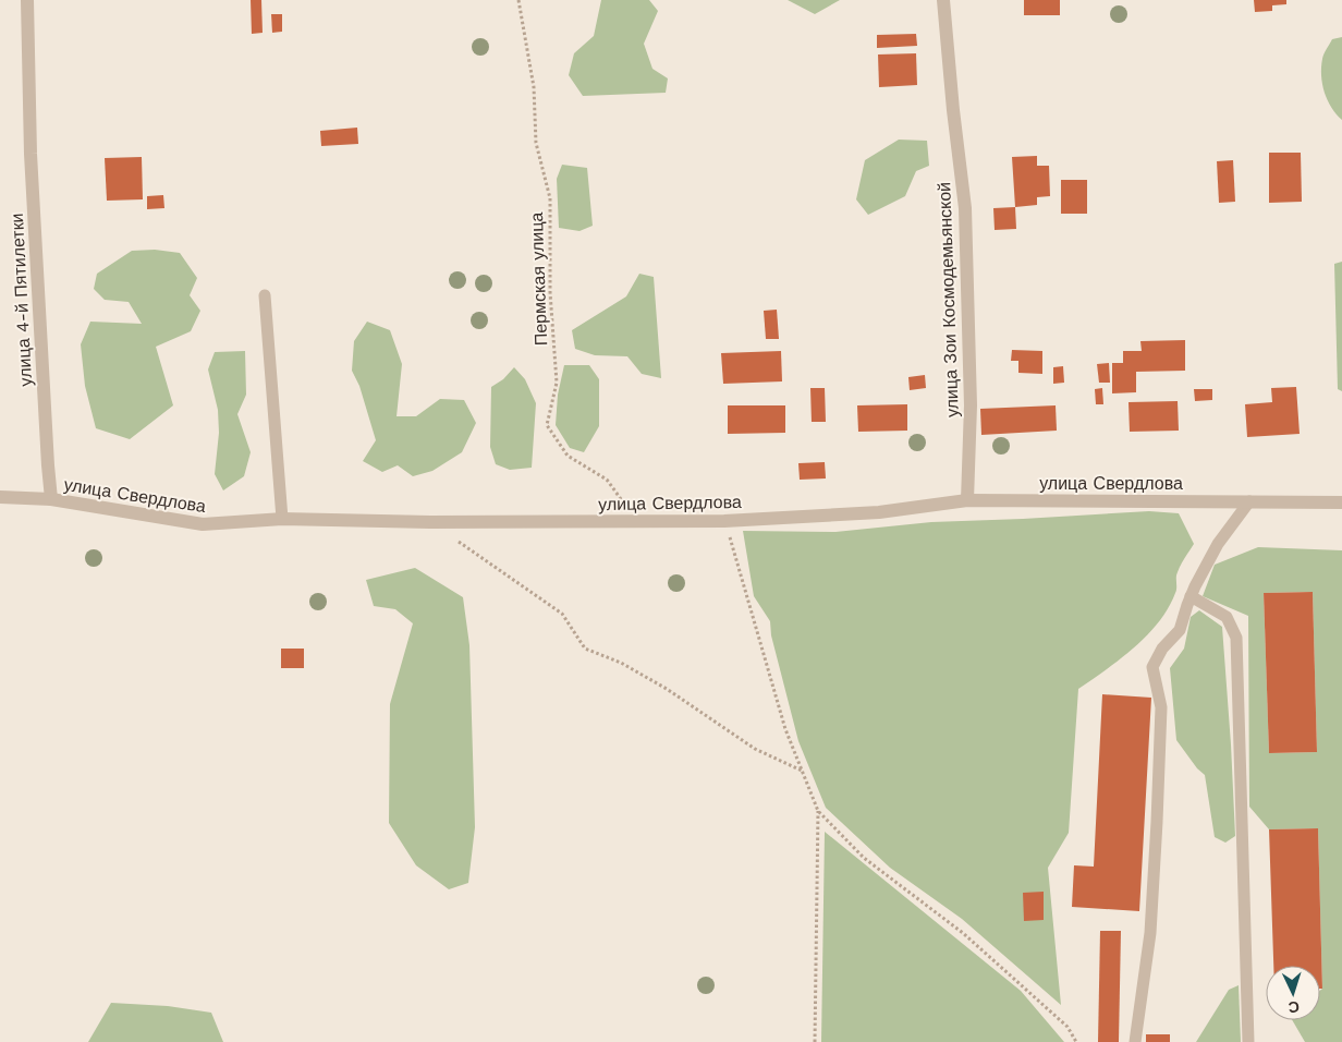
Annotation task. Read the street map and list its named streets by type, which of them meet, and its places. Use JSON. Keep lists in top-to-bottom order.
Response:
{
  "streets": {
    "street": ["улица 4-й Пятилетки", "улица Зои Космодемьянской", "улица Свердлова"],
    "path": ["Пермская улица"]
  },
  "crossings": [
    ["Пермская улица", "улица Свердлова"],
    ["улица 4-й Пятилетки", "улица Свердлова"],
    ["улица Зои Космодемьянской", "улица Свердлова"]
  ],
  "north": "bottom"
}
